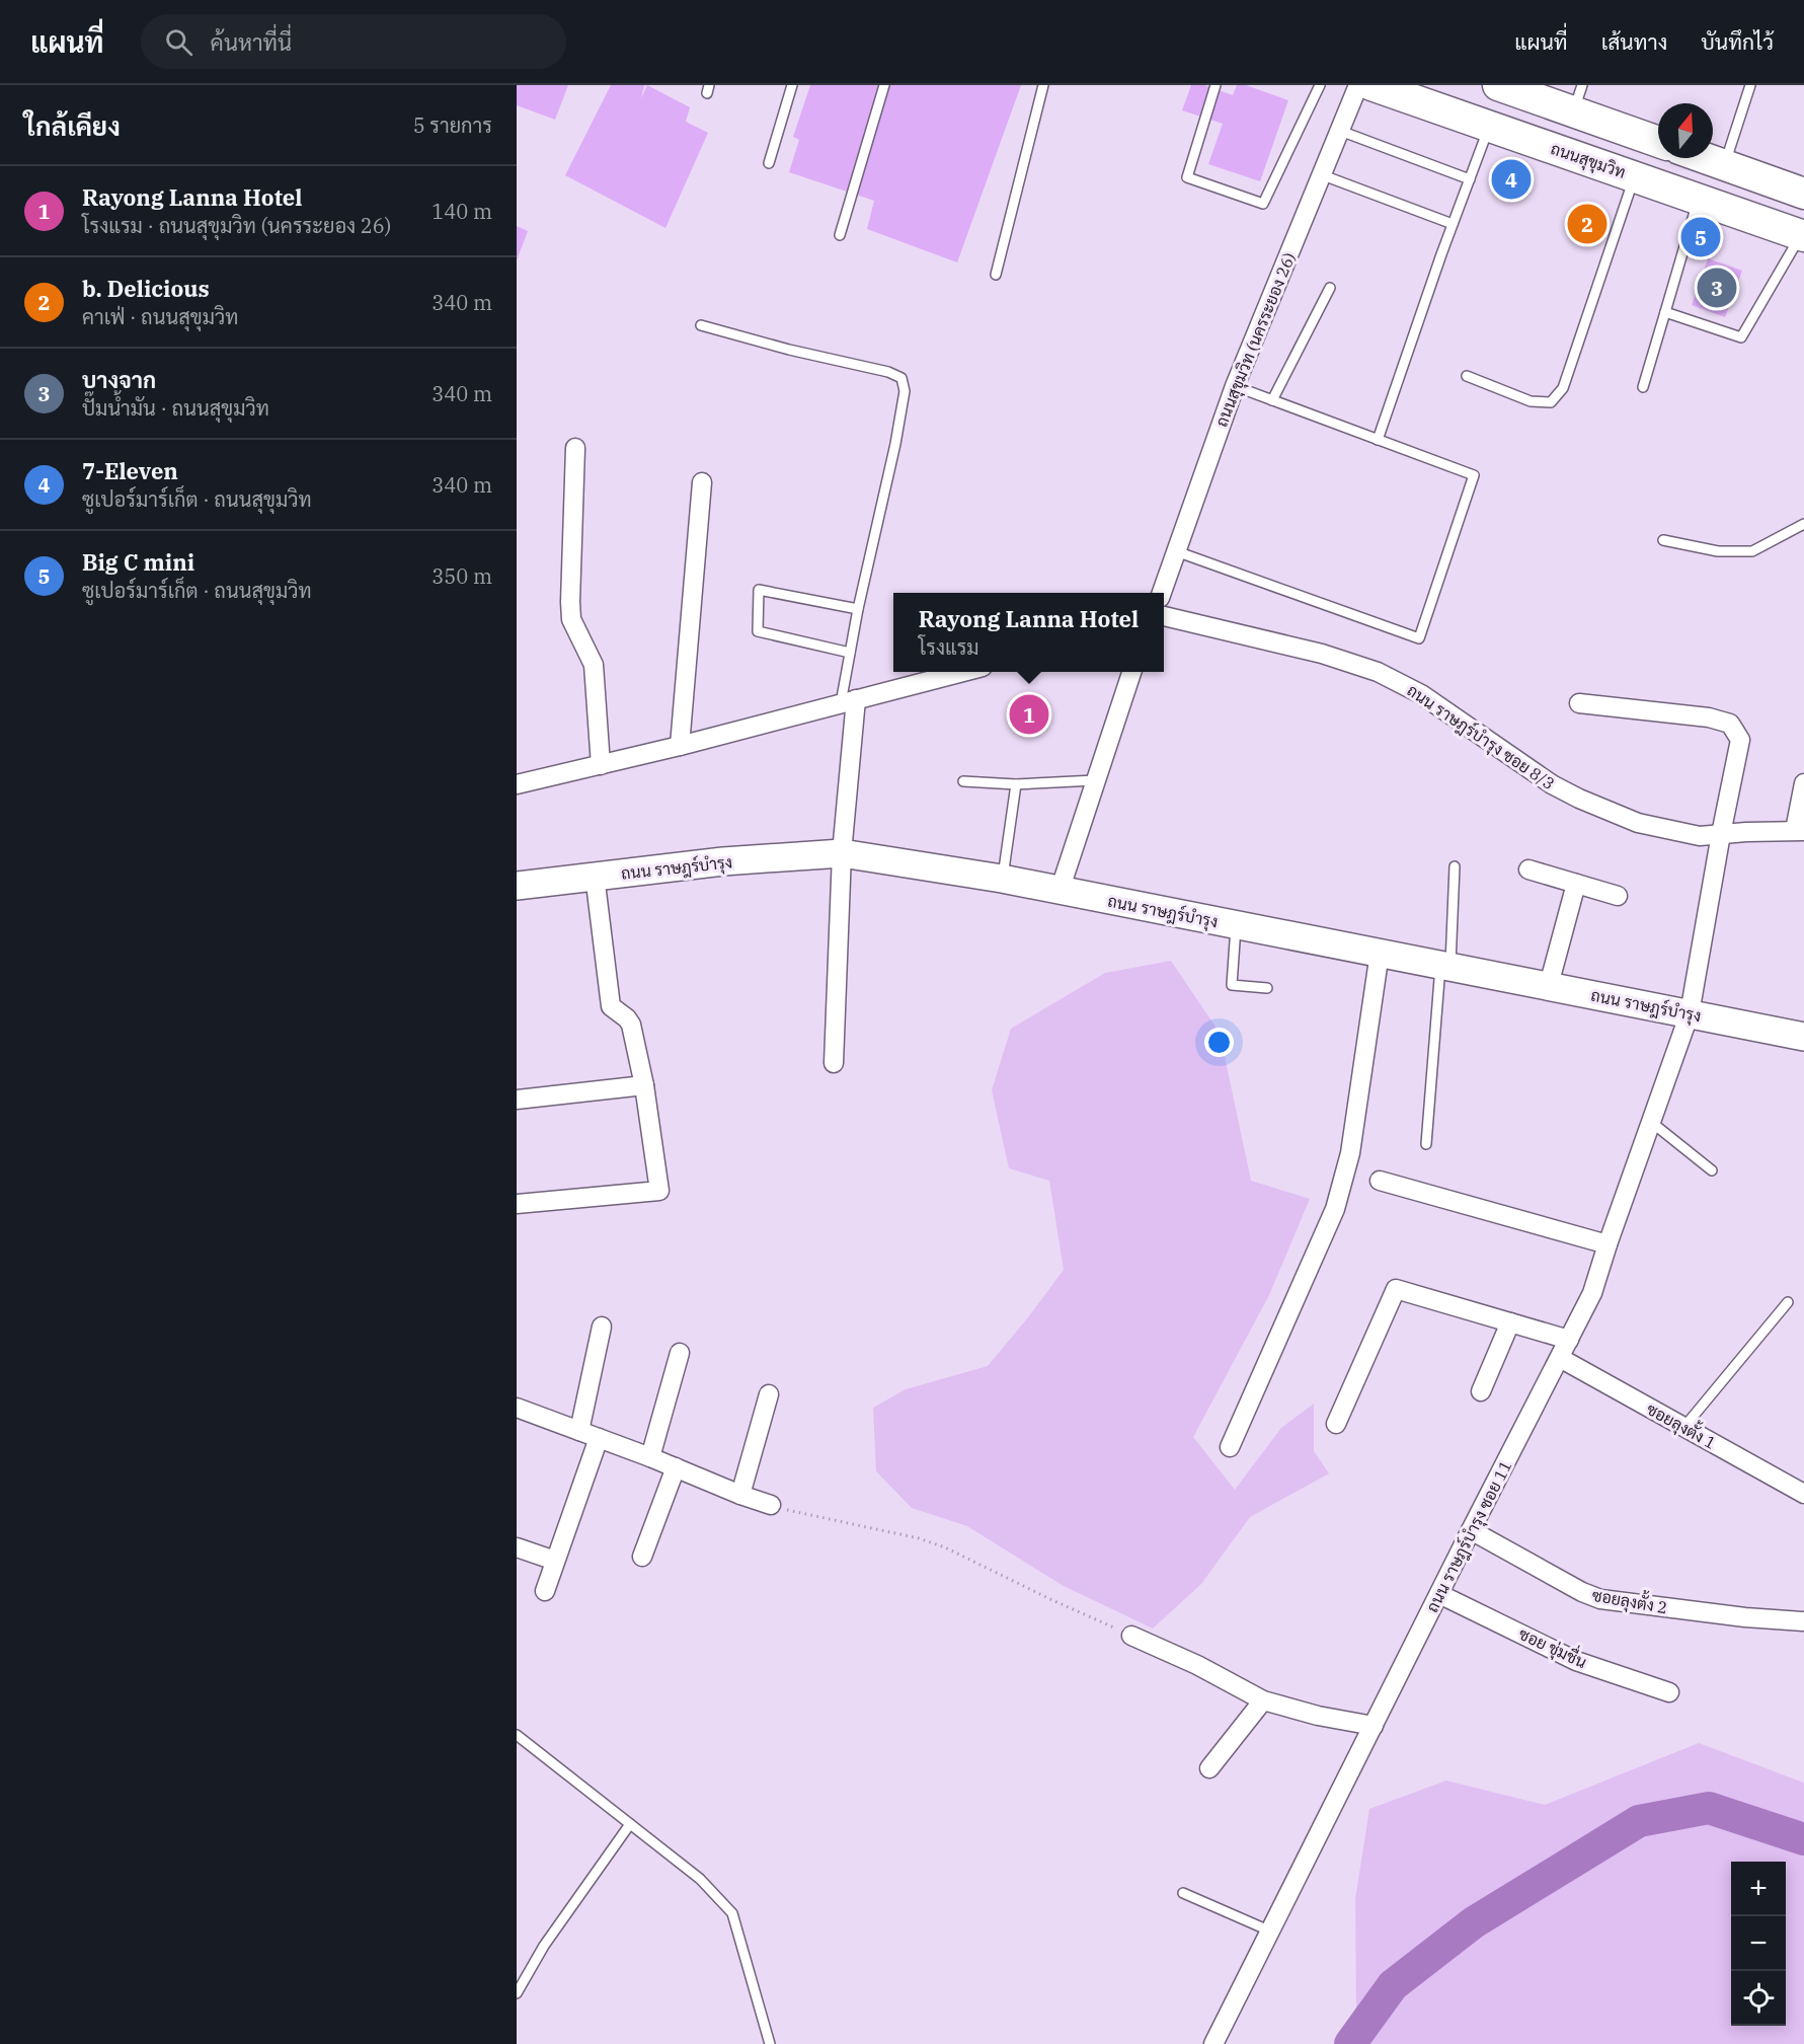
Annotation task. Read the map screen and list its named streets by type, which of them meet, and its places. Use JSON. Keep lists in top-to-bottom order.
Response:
{
  "streets": {
    "main road": ["ถนนสุขุมวิท"],
    "street": [
      "ถนนสุขุมวิท (นครระยอง 26)",
      "ถนน ราษฎร์บำรุง ซอย 8/3",
      "ถนน ราษฎร์บำรุง",
      "ซอยลุงตั้ง 1",
      "ถนน ราษฎร์บำรุง ซอย 11",
      "ซอยลุงตั้ง 2",
      "ซอย ชุ่มชื่น"
    ]
  },
  "crossings": [
    ["ถนน ราษฎร์บำรุง ซอย 8/3", "ถนน ราษฎร์บำรุง ซอย 11"],
    ["ถนน ราษฎร์บำรุง", "ถนน ราษฎร์บำรุง ซอย 11"],
    ["ซอยลุงตั้ง 1", "ถนน ราษฎร์บำรุง ซอย 11"],
    ["ถนน ราษฎร์บำรุง ซอย 11", "ซอยลุงตั้ง 2"],
    ["ถนน ราษฎร์บำรุง ซอย 11", "ซอย ชุ่มชื่น"]
  ],
  "north": "top",
  "page": {
    "header": "แผนที่",
    "search": "ค้นหาที่นี่",
    "nav": ["แผนที่", "เส้นทาง", "บันทึกไว้"],
    "heading": ["ใกล้เคียง", "5 รายการ"],
    "pins": [
      "4",
      "2",
      "5",
      "3",
      "1"
    ],
    "list": [
      {
        "mark": "1",
        "name": "Rayong Lanna Hotel",
        "note": "โรงแรม · ถนนสุขุมวิท (นครระยอง 26)",
        "value": "140 m"
      },
      {
        "mark": "2",
        "name": "b. Delicious",
        "note": "คาเฟ่ · ถนนสุขุมวิท",
        "value": "340 m"
      },
      {
        "mark": "3",
        "name": "บางจาก",
        "note": "ปั๊มน้ำมัน · ถนนสุขุมวิท",
        "value": "340 m"
      },
      {
        "mark": "4",
        "name": "7-Eleven",
        "note": "ซูเปอร์มาร์เก็ต · ถนนสุขุมวิท",
        "value": "340 m"
      },
      {
        "mark": "5",
        "name": "Big C mini",
        "note": "ซูเปอร์มาร์เก็ต · ถนนสุขุมวิท",
        "value": "350 m"
      }
    ],
    "popup": ["Rayong Lanna Hotel", "โรงแรม"],
    "map_buttons": ["+", "−"]
  }
}
